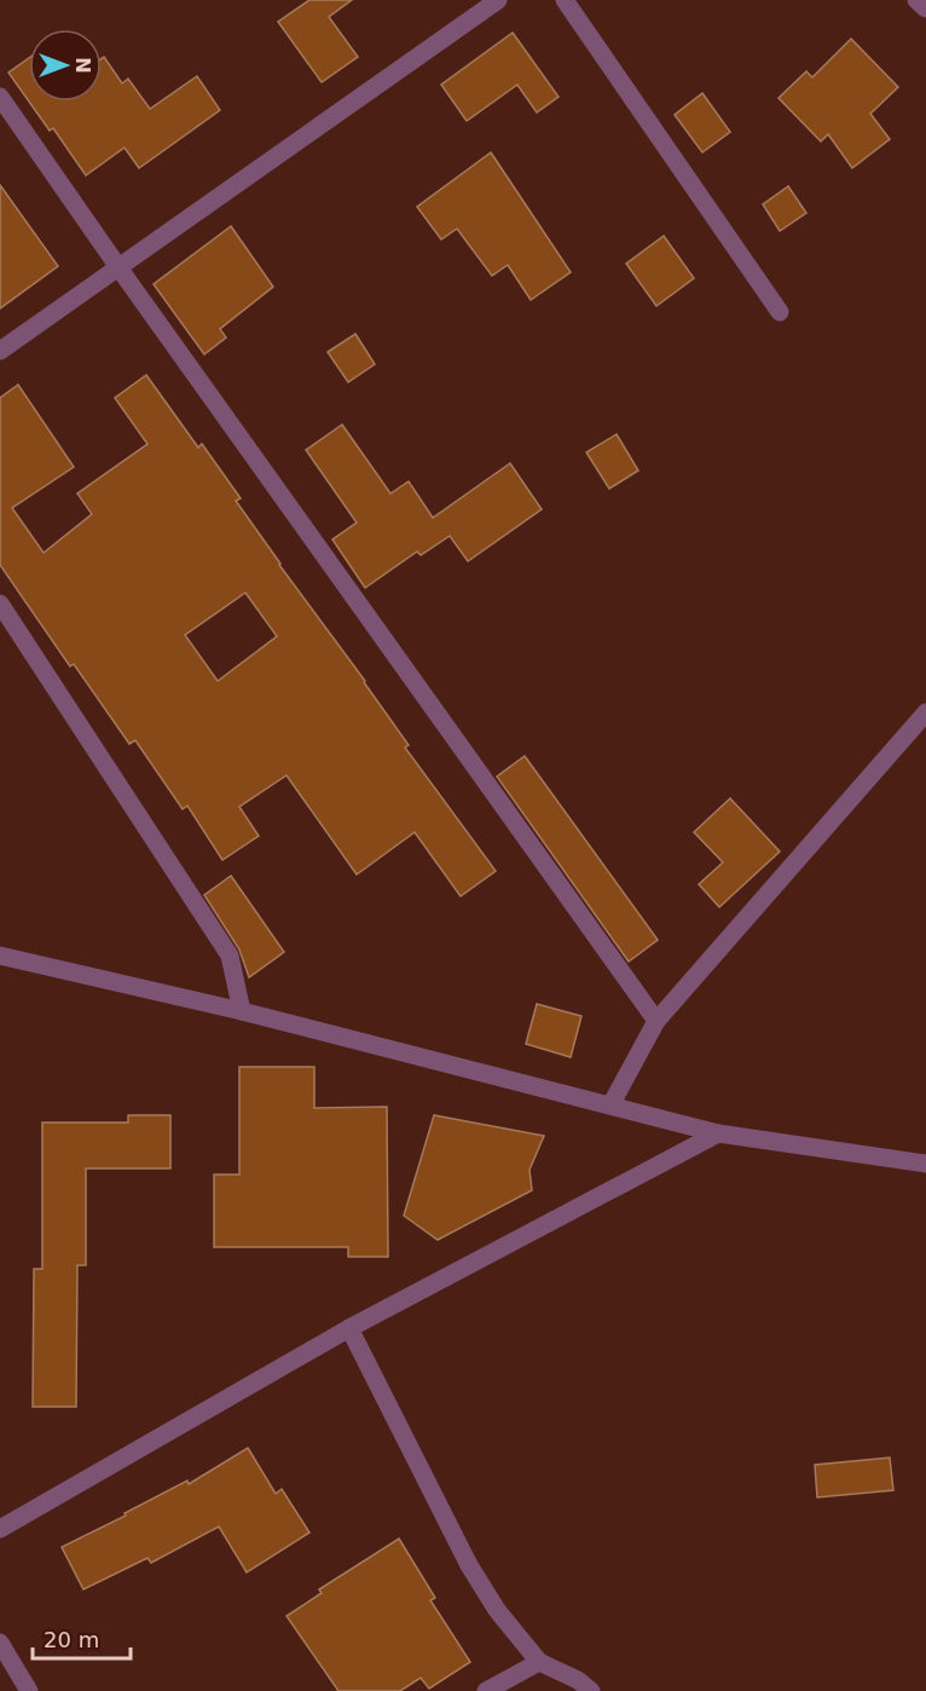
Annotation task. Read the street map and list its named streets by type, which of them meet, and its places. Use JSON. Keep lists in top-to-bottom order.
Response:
{
  "scale_bar": "20 m",
  "north": "right"
}
